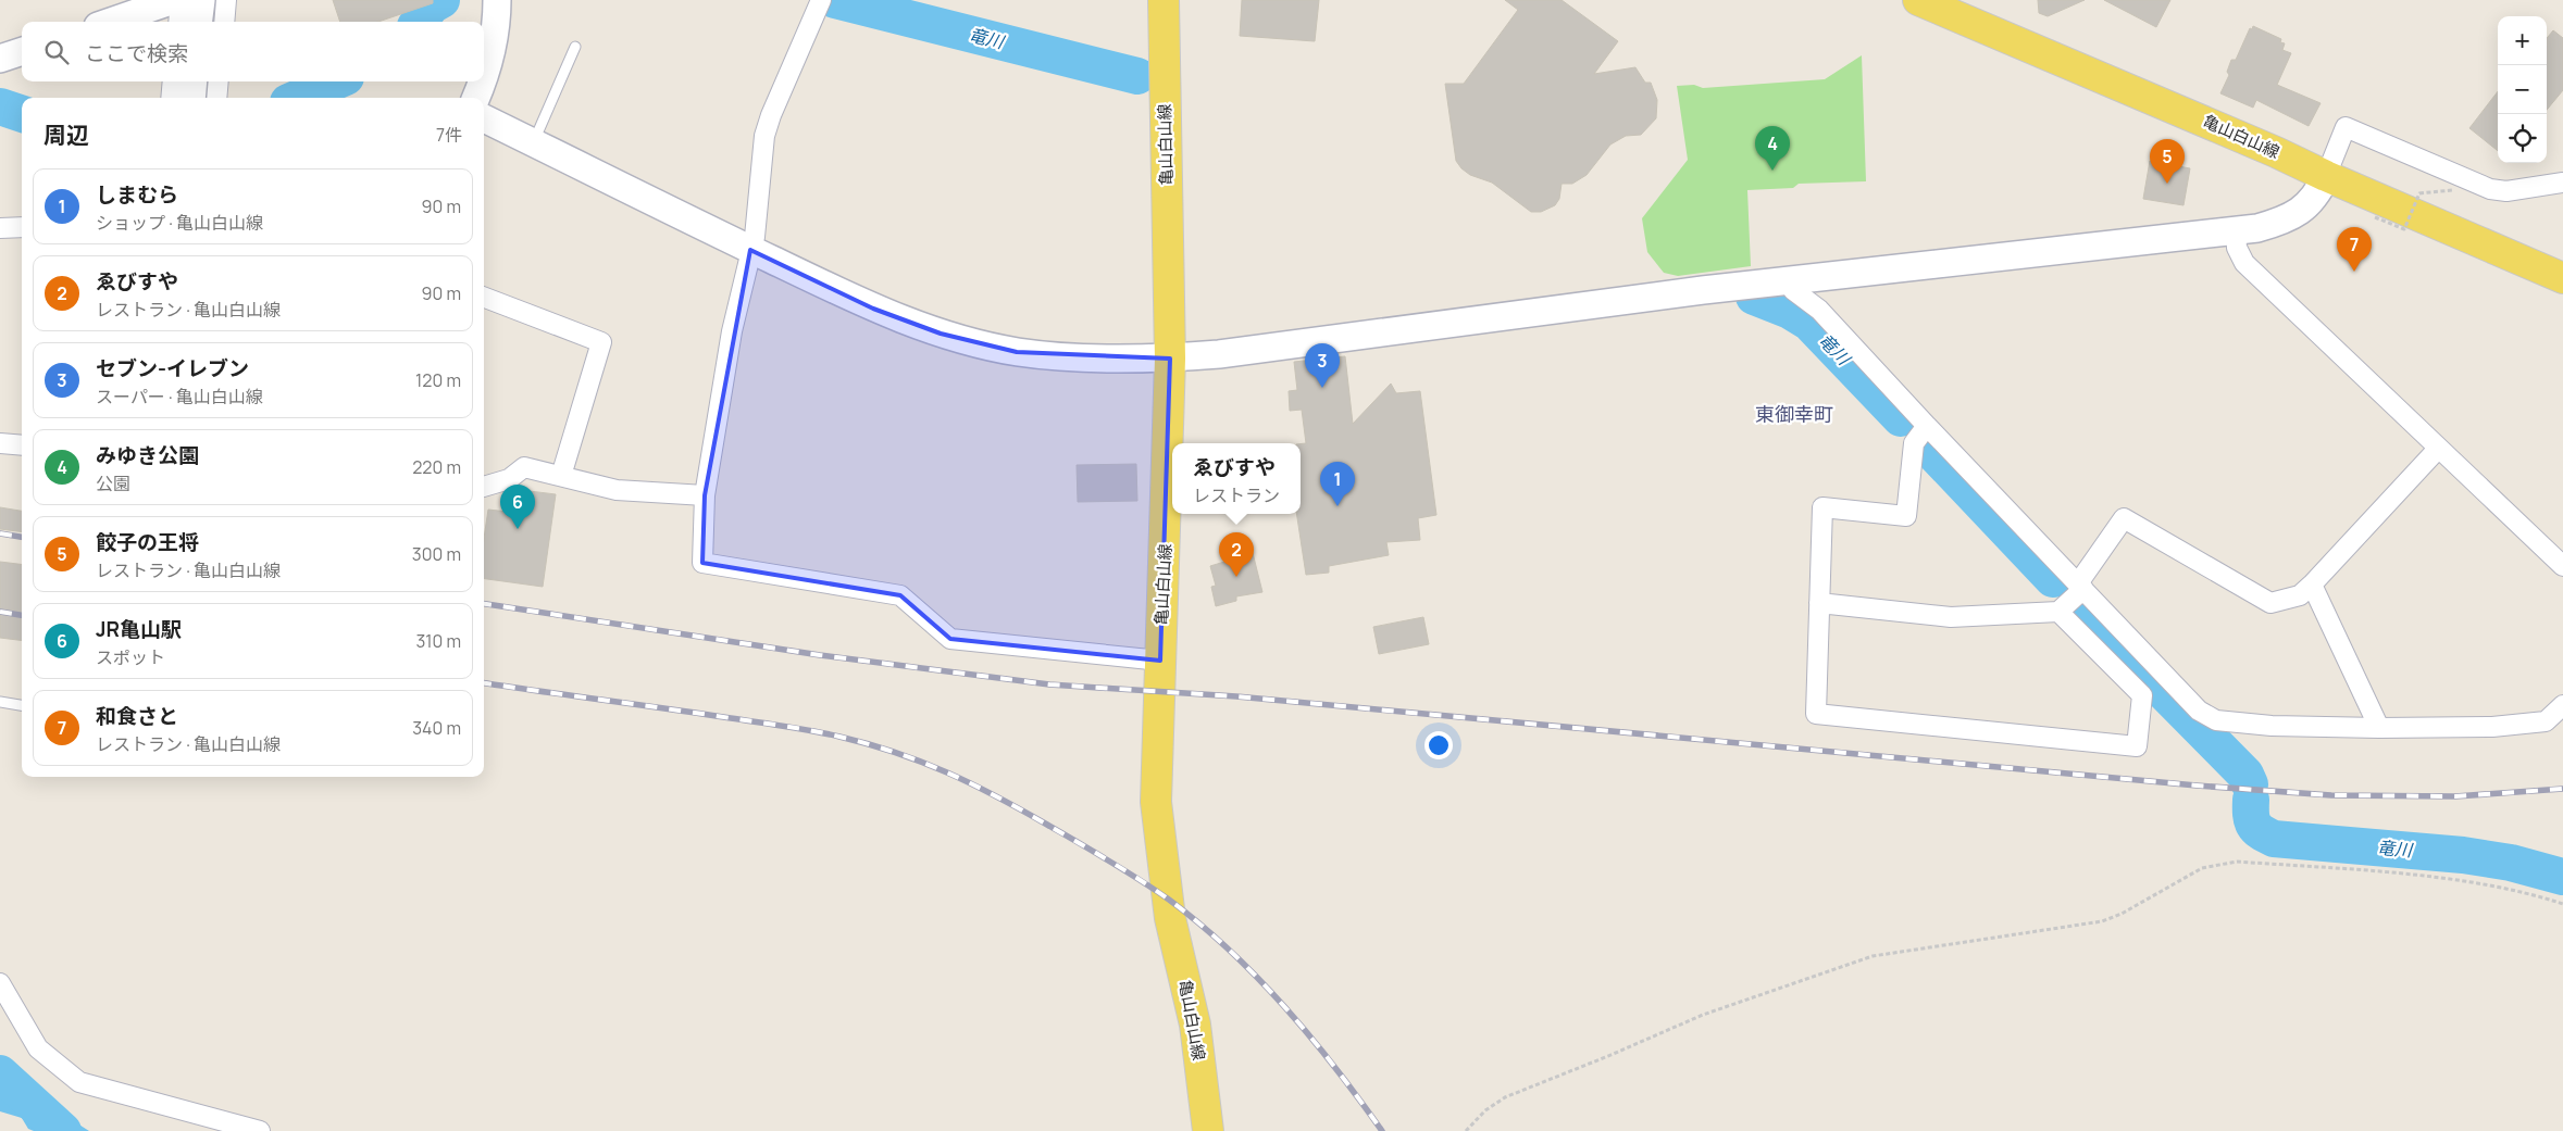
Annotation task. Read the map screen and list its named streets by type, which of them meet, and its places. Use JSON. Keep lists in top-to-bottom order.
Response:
{
  "streets": {
    "main road": ["亀山白山線"]
  },
  "districts": ["東御幸町"],
  "water": ["竜川"],
  "page": {
    "map_buttons": ["+", "−"],
    "search": "ここで検索",
    "heading": ["周辺", "7件"],
    "pins": [
      "4",
      "5",
      "7",
      "3",
      "1",
      "6",
      "2"
    ],
    "list": [
      {
        "mark": "1",
        "name": "しまむら",
        "note": "ショップ · 亀山白山線",
        "value": "90 m"
      },
      {
        "mark": "2",
        "name": "ゑびすや",
        "note": "レストラン · 亀山白山線",
        "value": "90 m"
      },
      {
        "mark": "3",
        "name": "セブン-イレブン",
        "note": "スーパー · 亀山白山線",
        "value": "120 m"
      },
      {
        "mark": "4",
        "name": "みゆき公園",
        "note": "公園",
        "value": "220 m"
      },
      {
        "mark": "5",
        "name": "餃子の王将",
        "note": "レストラン · 亀山白山線",
        "value": "300 m"
      },
      {
        "mark": "6",
        "name": "JR亀山駅",
        "note": "スポット",
        "value": "310 m"
      },
      {
        "mark": "7",
        "name": "和食さと",
        "note": "レストラン · 亀山白山線",
        "value": "340 m"
      }
    ],
    "popup": ["ゑびすや", "レストラン"]
  }
}
